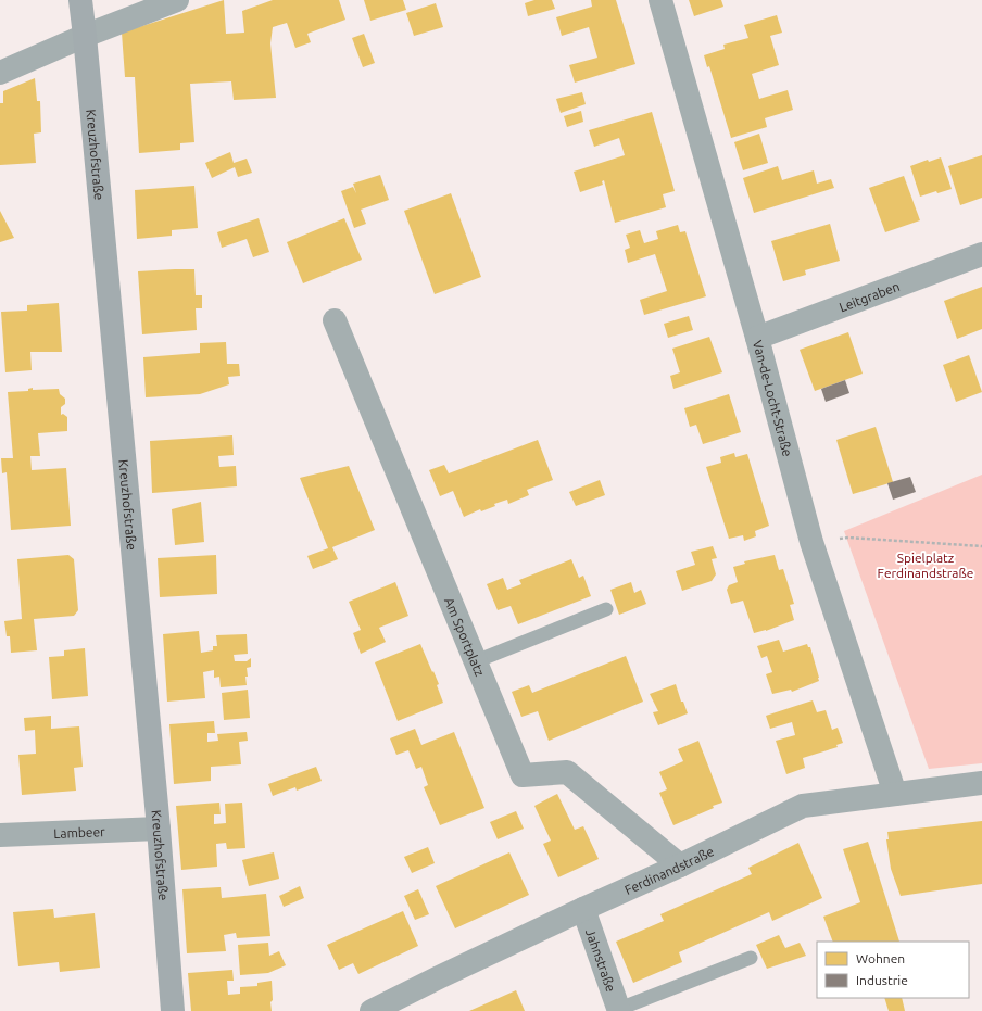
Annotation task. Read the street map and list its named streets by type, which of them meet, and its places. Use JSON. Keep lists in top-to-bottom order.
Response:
{
  "streets": {
    "street": [
      "Kreuzhofstraße",
      "Leitgraben",
      "Van-de-Locht-Straße",
      "Am Sportplatz",
      "Lambeer",
      "Ferdinandstraße",
      "Jahnstraße"
    ]
  },
  "crossings": [
    ["Kreuzhofstraße", "Lambeer"],
    ["Leitgraben", "Van-de-Locht-Straße"],
    ["Van-de-Locht-Straße", "Ferdinandstraße"],
    ["Am Sportplatz", "Ferdinandstraße"],
    ["Ferdinandstraße", "Jahnstraße"]
  ],
  "parks": ["Spielplatz Ferdinandstraße"],
  "legend": ["Wohnen", "Industrie"]
}
